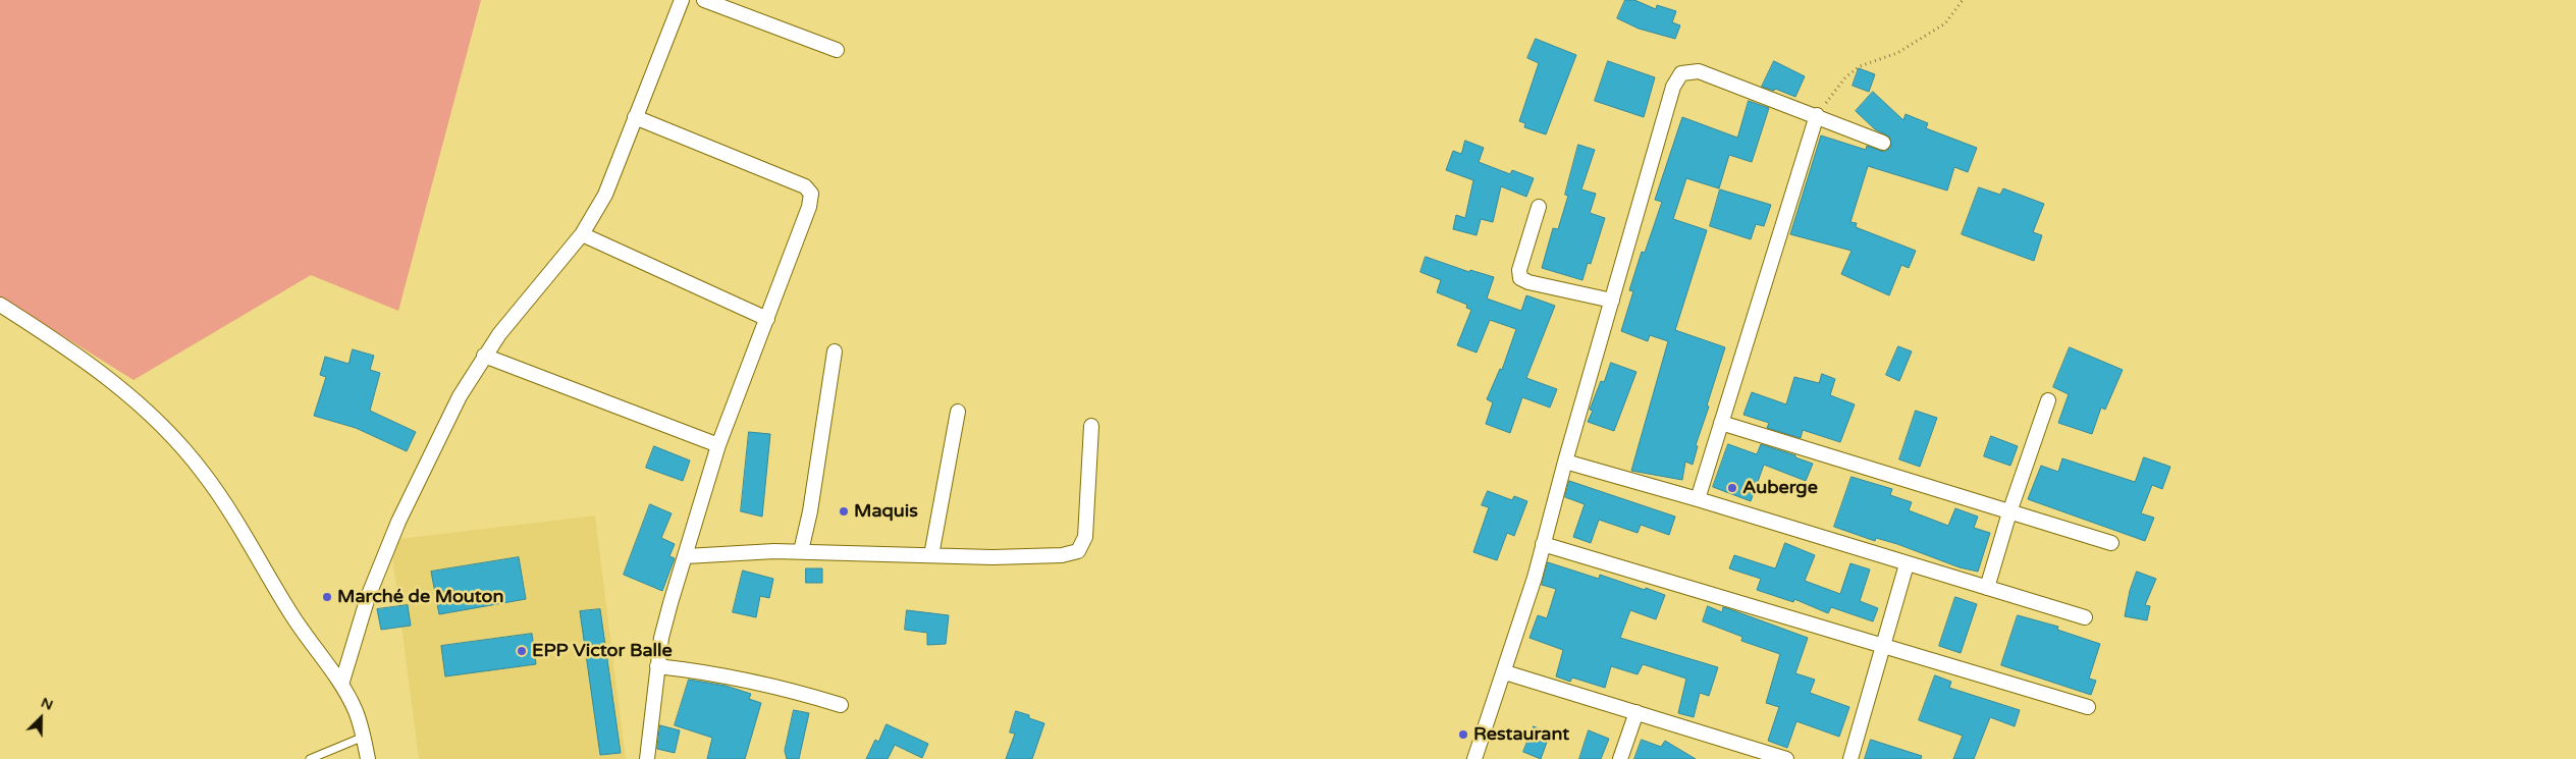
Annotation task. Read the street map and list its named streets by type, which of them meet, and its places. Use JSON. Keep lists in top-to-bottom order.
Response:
{
  "places": [
    "Auberge",
    "Maquis",
    "Marché de Mouton",
    "EPP Victor Balle",
    "Restaurant"
  ],
  "north": "top right"
}
